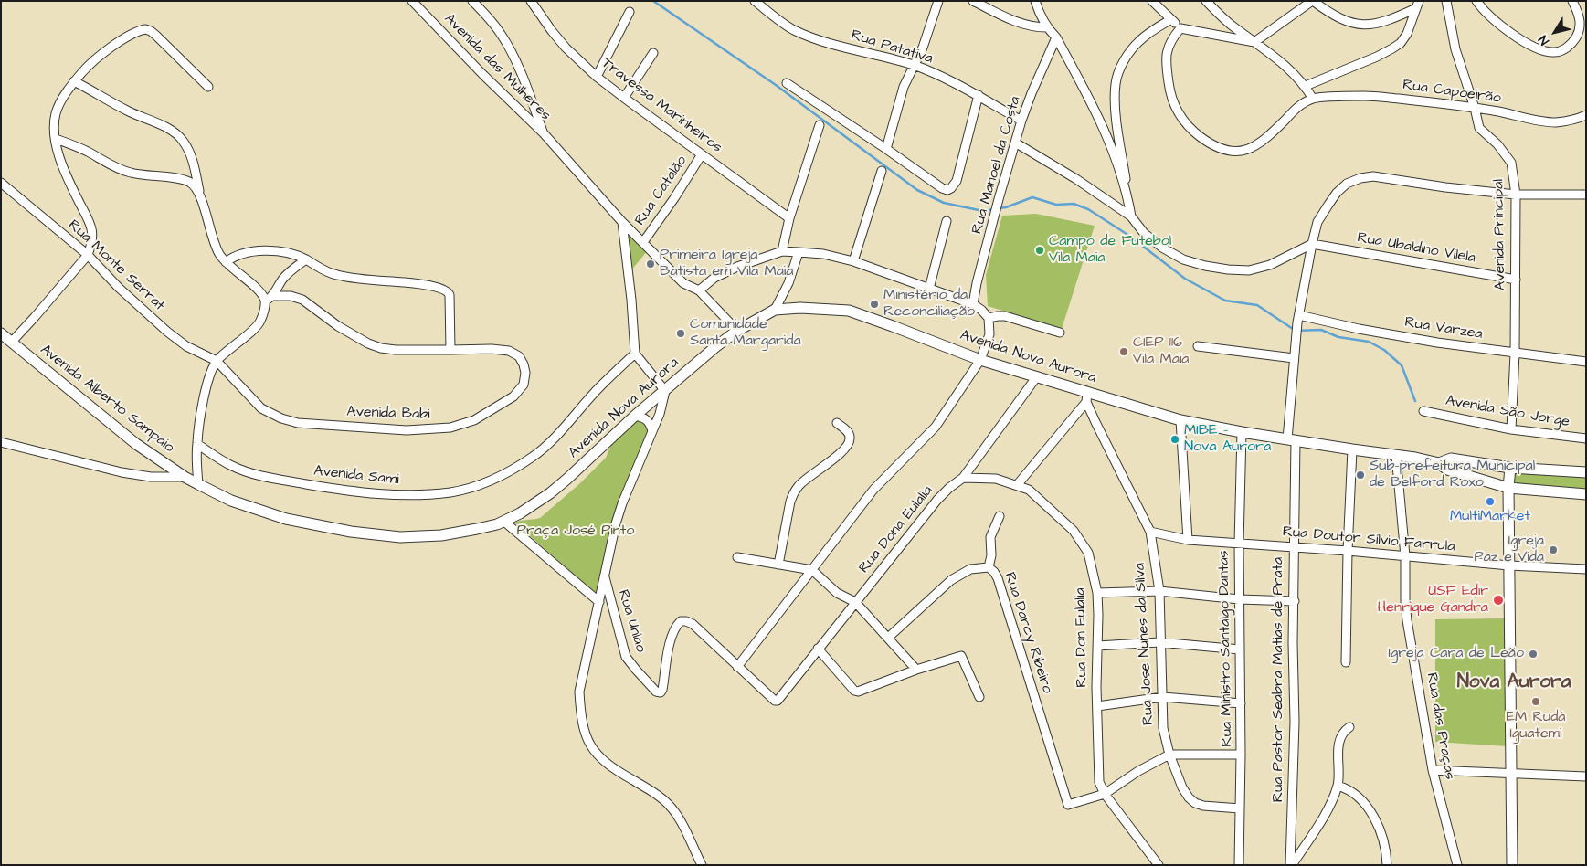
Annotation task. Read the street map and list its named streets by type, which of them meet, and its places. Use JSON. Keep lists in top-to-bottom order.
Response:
{
  "streets": {
    "street": [
      "Rua Patativa",
      "Avenida das Mulheres",
      "Rua Capoeirão",
      "Travessa Marinheiros",
      "Rua Manoel da Costa",
      "Rua Catalão",
      "Avenida Principal",
      "Rua Ubaldino Vilela",
      "Rua Monte Serrat",
      "Rua Varzea",
      "Avenida Nova Aurora",
      "Avenida Alberto Sampaio",
      "Avenida São Jorge",
      "Avenida Babi",
      "Avenida Sami",
      "Rua Dona Eulalia",
      "Rua Doutor Sílvio Farrula",
      "Rua Uniao",
      "Rua Darcy Ribeiro",
      "Rua Don Eulalia",
      "Rua Jose Nunes da Silva",
      "Rua Ministro Santaigo Dantas",
      "Rua Pastor Seabra Matias de Prata",
      "Rua das Praças"
    ]
  },
  "crossings": [
    ["Rua Patativa", "Rua Manoel da Costa"],
    ["Avenida das Mulheres", "Rua Catalão"],
    ["Avenida das Mulheres", "Avenida Nova Aurora"],
    ["Rua Capoeirão", "Avenida Principal"],
    ["Travessa Marinheiros", "Rua Catalão"],
    ["Avenida Principal", "Rua Ubaldino Vilela"],
    ["Avenida Principal", "Rua Varzea"],
    ["Avenida Principal", "Avenida São Jorge"],
    ["Avenida Principal", "Rua Pastor Seabra Matias de Prata"],
    ["Rua Ubaldino Vilela", "Rua Pastor Seabra Matias de Prata"],
    ["Rua Monte Serrat", "Avenida Babi"],
    ["Rua Varzea", "Rua Pastor Seabra Matias de Prata"],
    ["Avenida Nova Aurora", "Avenida Alberto Sampaio"],
    ["Avenida Nova Aurora", "Rua Dona Eulalia"],
    ["Avenida Nova Aurora", "Rua Jose Nunes da Silva"],
    ["Avenida Nova Aurora", "Rua Ministro Santaigo Dantas"],
    ["Avenida Nova Aurora", "Rua Pastor Seabra Matias de Prata"],
    ["Avenida Nova Aurora", "Rua das Praças"],
    ["Rua Dona Eulalia", "Rua Uniao"],
    ["Rua Dona Eulalia", "Rua Don Eulalia"],
    ["Rua Doutor Sílvio Farrula", "Rua Jose Nunes da Silva"],
    ["Rua Doutor Sílvio Farrula", "Rua Ministro Santaigo Dantas"],
    ["Rua Doutor Sílvio Farrula", "Rua Pastor Seabra Matias de Prata"],
    ["Rua Doutor Sílvio Farrula", "Rua das Praças"],
    ["Rua Darcy Ribeiro", "Rua Don Eulalia"],
    ["Rua Jose Nunes da Silva", "Rua Ministro Santaigo Dantas"]
  ],
  "districts": ["Nova Aurora"],
  "parks": ["Praça José Pinto"],
  "places": [
    "Campo de Futebol Vila Maia",
    "Primeira Igreja Batista em Vila Maia",
    "Ministério da Reconciliação",
    "Comunidade Santa Margarida",
    "CIEP 116 Vila Maia",
    "MIBE - Nova Aurora",
    "Sub-prefeitura Municipal de Belford Roxo",
    "MultiMarket",
    "Igreja Paz e Vida",
    "USF Edir Henrique Gandra",
    "Igreja Cara de Leão",
    "EM Rudá Iguatemi"
  ],
  "north": "bottom left"
}
